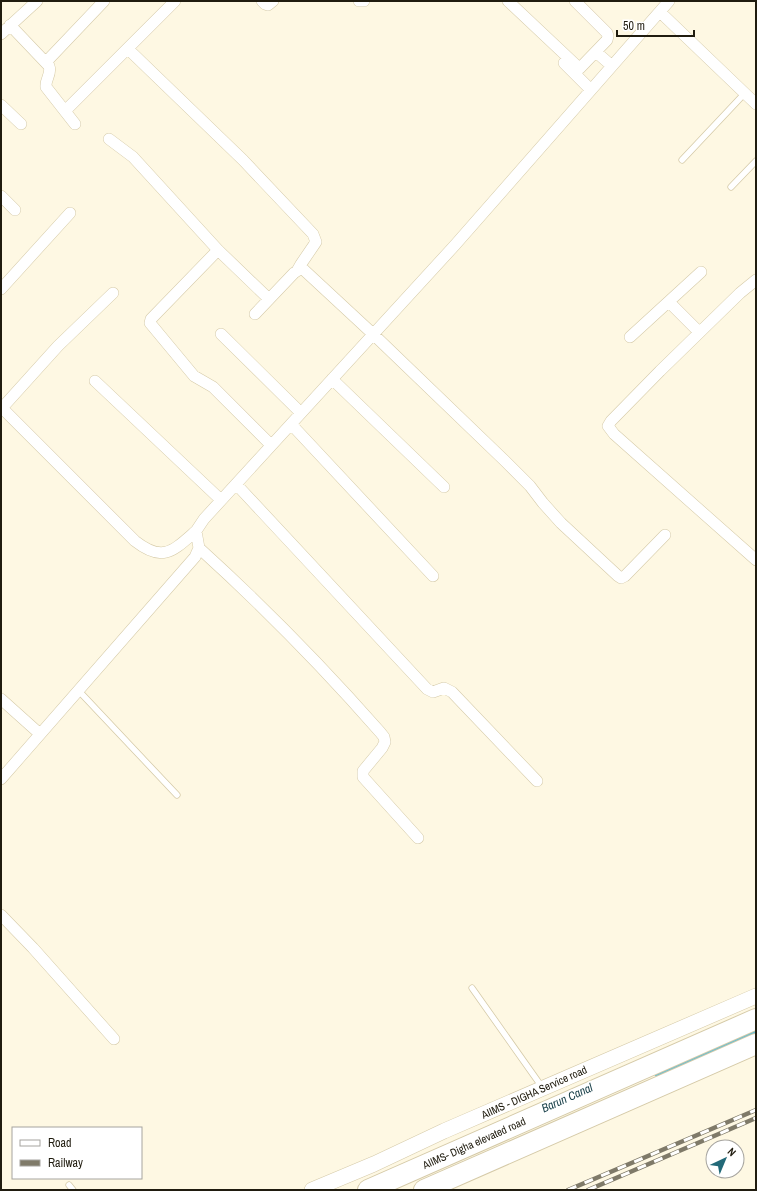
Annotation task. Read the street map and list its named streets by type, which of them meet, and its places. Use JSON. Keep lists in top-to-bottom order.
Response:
{
  "streets": {
    "highway": ["AIIMS- Digha elevated road"],
    "main road": ["AIIMS - DIGHA Service road"]
  },
  "water": ["Barun Canal"],
  "legend": ["Road", "Railway"],
  "scale_bar": "50 m",
  "north": "top right"
}
